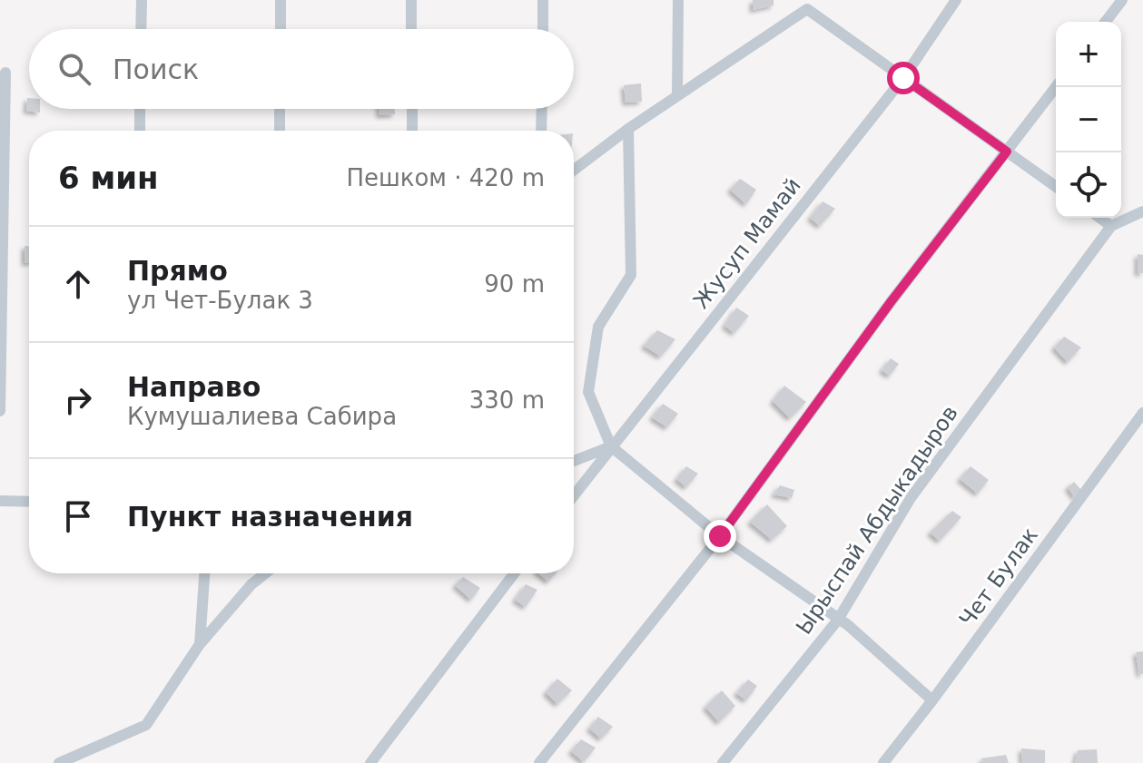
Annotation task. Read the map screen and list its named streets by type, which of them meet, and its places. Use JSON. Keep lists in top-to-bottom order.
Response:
{
  "streets": {
    "street": ["Жусуп Мамай", "Ырыспай Абдыкадыров", "Чет Булак"]
  },
  "page": {
    "map_buttons": ["+", "−"],
    "search": "Поиск",
    "heading": ["6 мин", "Пешком · 420 m"],
    "list": [
      ["Прямо", "ул Чет-Булак 3", "90 m"],
      ["Направо", "Кумушалиева Сабира", "330 m"],
      "Пункт назначения"
    ]
  }
}
